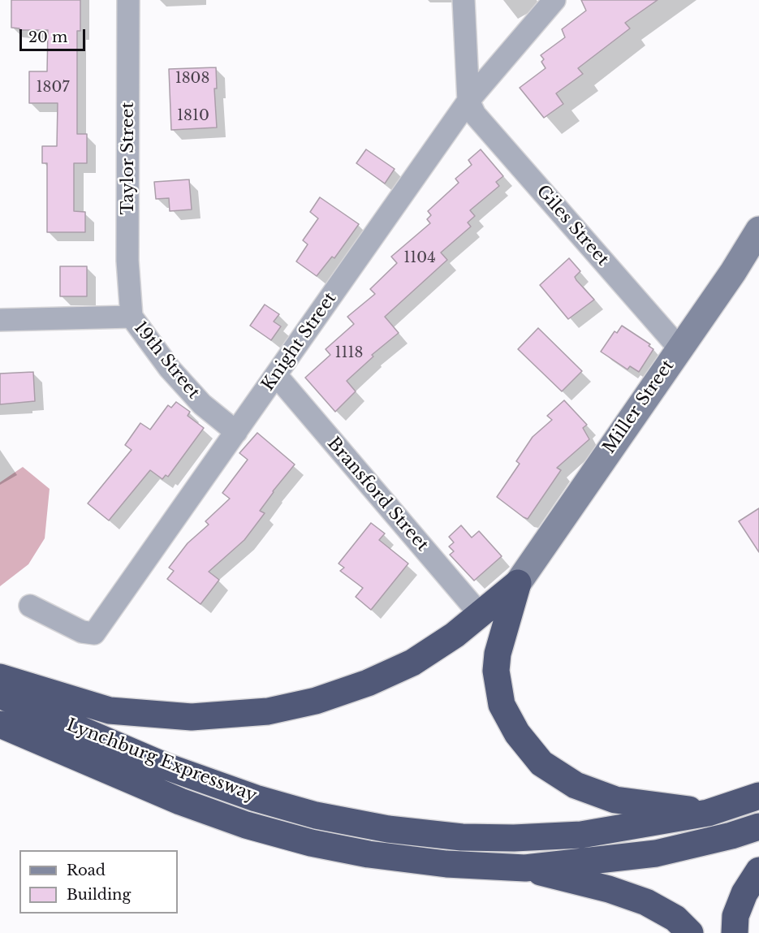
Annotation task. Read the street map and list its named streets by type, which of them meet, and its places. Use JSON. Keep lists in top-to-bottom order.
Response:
{
  "streets": {
    "highway": ["Lynchburg Expressway"],
    "main road": ["Miller Street"],
    "street": [
      "Taylor Street",
      "Giles Street",
      "Knight Street",
      "19th Street",
      "Bransford Street"
    ]
  },
  "crossings": [
    ["Taylor Street", "19th Street"],
    ["Giles Street", "Knight Street"],
    ["Giles Street", "Miller Street"],
    ["Knight Street", "19th Street"],
    ["Knight Street", "Bransford Street"]
  ],
  "house_numbers": [
    "1808",
    "1807",
    "1810",
    "1104",
    "1118"
  ],
  "legend": ["Road", "Building"],
  "scale_bar": "20 m"
}
